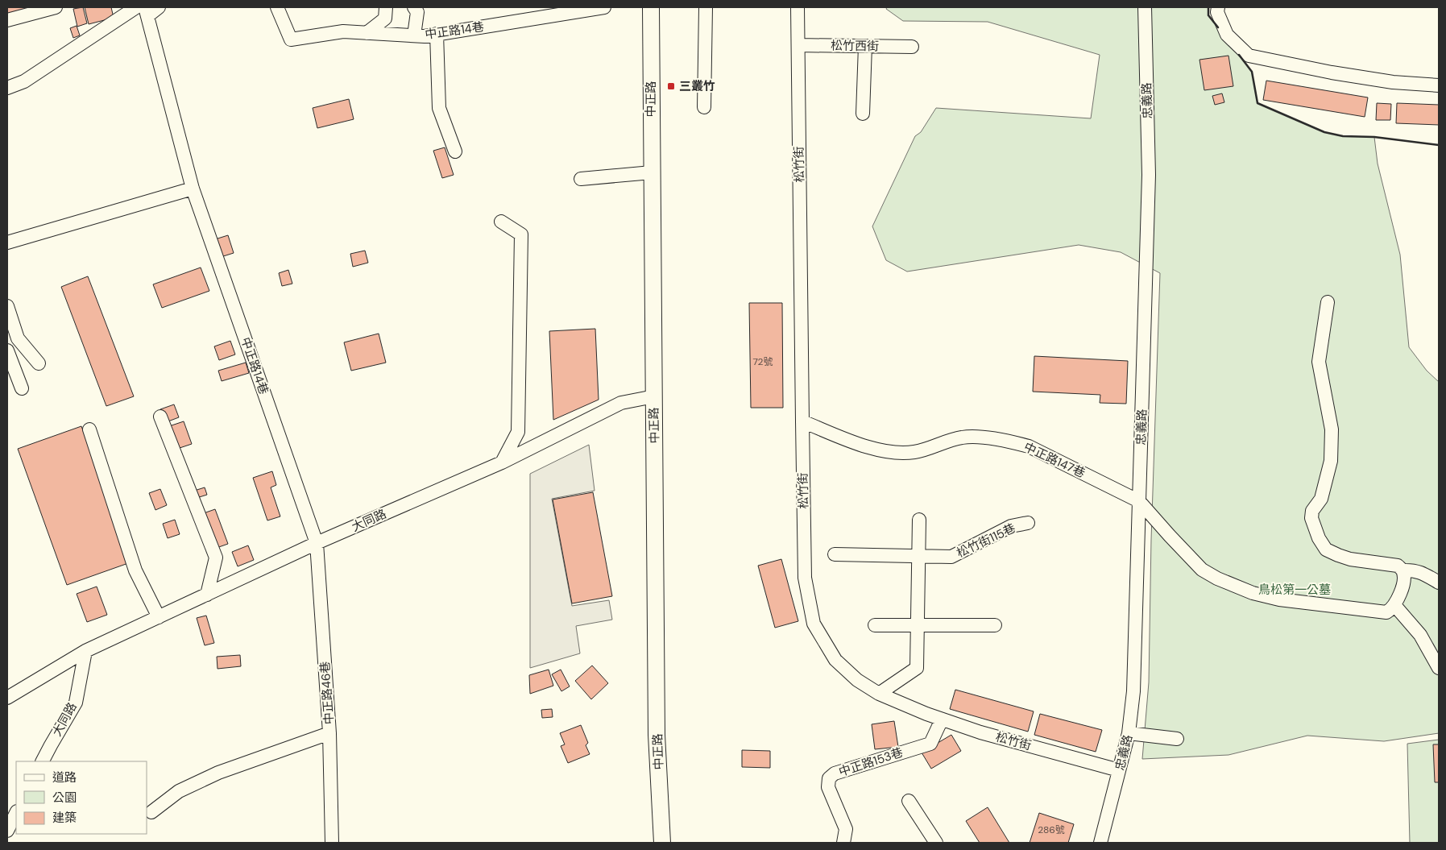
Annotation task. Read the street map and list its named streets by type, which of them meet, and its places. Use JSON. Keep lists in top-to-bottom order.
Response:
{
  "streets": {
    "main road": ["中正路"],
    "street": [
      "中正路14巷",
      "松竹西街",
      "忠義路",
      "松竹街",
      "中正路147巷",
      "大同路",
      "松竹街115巷",
      "中正路46巷",
      "中正路153巷"
    ]
  },
  "crossings": [
    ["中正路14巷", "大同路"],
    ["中正路14巷", "中正路46巷"],
    ["松竹西街", "松竹街"],
    ["中正路", "大同路"],
    ["忠義路", "松竹街"],
    ["忠義路", "中正路147巷"],
    ["松竹街", "中正路147巷"],
    ["松竹街", "中正路153巷"],
    ["大同路", "中正路46巷"]
  ],
  "parks": ["鳥松第一公墓"],
  "places": {
    "transit": ["三叢竹"]
  },
  "house_numbers": ["72號", "286號"],
  "legend": ["道路", "公園", "建築"]
}
